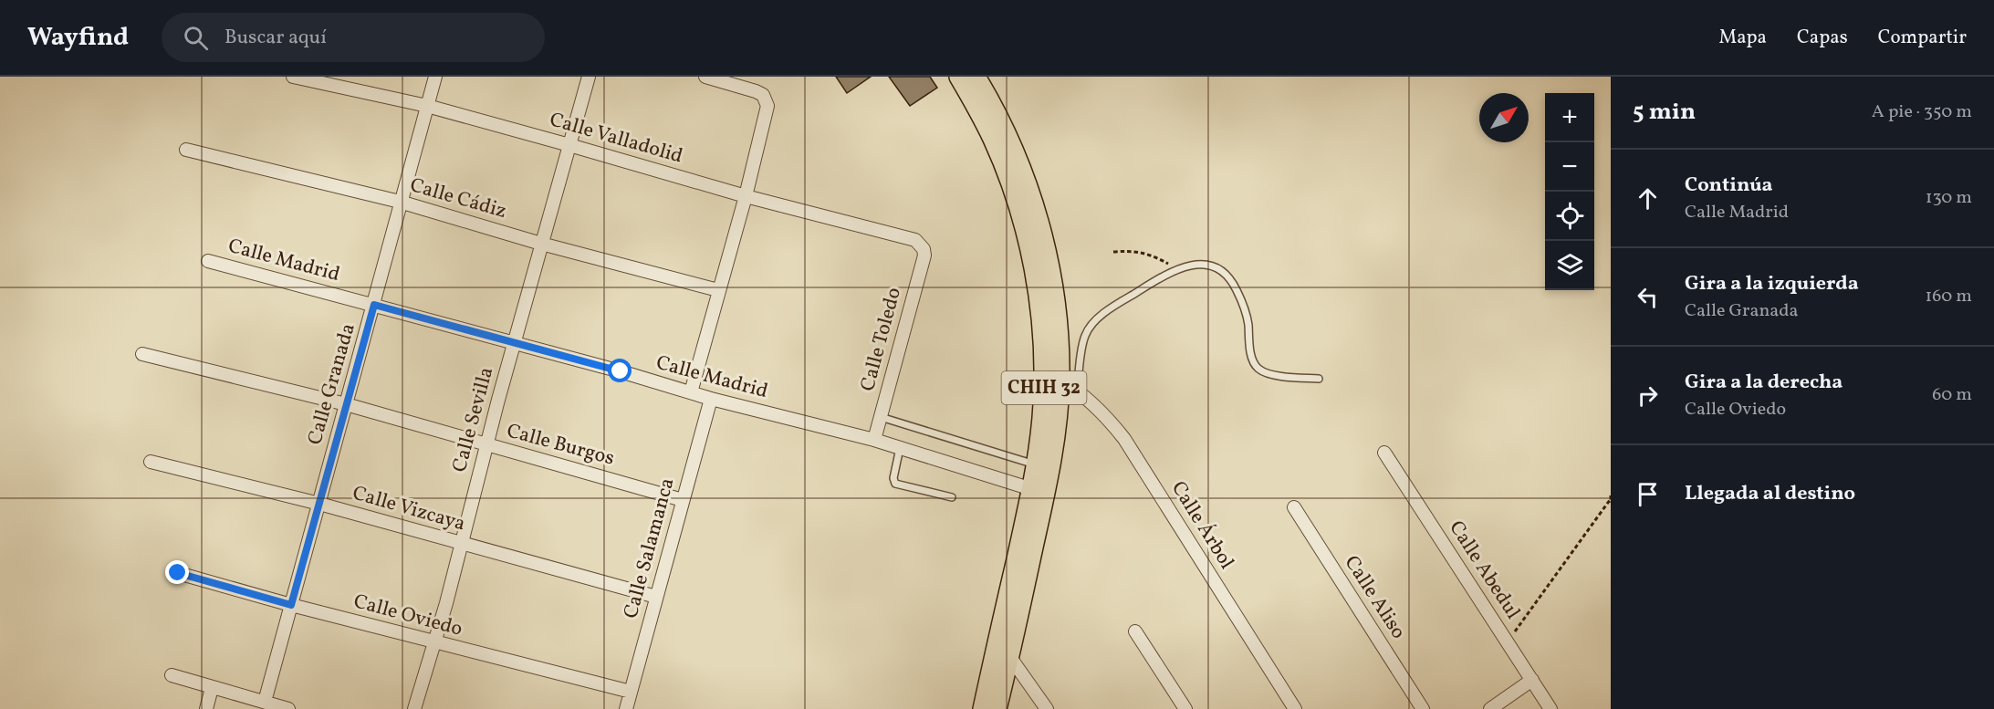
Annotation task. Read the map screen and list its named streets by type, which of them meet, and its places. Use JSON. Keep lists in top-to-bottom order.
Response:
{
  "streets": {
    "main road": ["CHIH 32"],
    "street": [
      "Calle Valladolid",
      "Calle Cádiz",
      "Calle Madrid",
      "Calle Toledo",
      "Calle Granada",
      "Calle Sevilla",
      "Calle Burgos",
      "Calle Vizcaya",
      "Calle Árbol",
      "Calle Salamanca",
      "Calle Abedul",
      "Calle Aliso",
      "Calle Oviedo"
    ]
  },
  "crossings": [
    ["Calle Valladolid", "Calle Toledo"],
    ["Calle Valladolid", "Calle Granada"],
    ["Calle Valladolid", "Calle Sevilla"],
    ["Calle Cádiz", "Calle Granada"],
    ["Calle Cádiz", "Calle Sevilla"],
    ["Calle Madrid", "Calle Toledo"],
    ["Calle Madrid", "Calle Granada"],
    ["Calle Madrid", "CHIH 32"],
    ["Calle Madrid", "Calle Sevilla"],
    ["Calle Madrid", "Calle Salamanca"],
    ["Calle Granada", "Calle Burgos"],
    ["Calle Granada", "Calle Vizcaya"],
    ["Calle Granada", "Calle Oviedo"],
    ["CHIH 32", "Calle Árbol"],
    ["Calle Sevilla", "Calle Burgos"],
    ["Calle Sevilla", "Calle Vizcaya"],
    ["Calle Sevilla", "Calle Oviedo"],
    ["Calle Burgos", "Calle Salamanca"],
    ["Calle Vizcaya", "Calle Salamanca"],
    ["Calle Salamanca", "Calle Oviedo"]
  ],
  "north": "top right",
  "page": {
    "header": "Wayfind",
    "search": "Buscar aquí",
    "nav": ["Mapa", "Capas", "Compartir"],
    "heading": ["5 min", "A pie · 350 m"],
    "map_buttons": ["+", "−"],
    "list": [
      ["Continúa", "Calle Madrid", "130 m"],
      ["Gira a la izquierda", "Calle Granada", "160 m"],
      ["Gira a la derecha", "Calle Oviedo", "60 m"],
      "Llegada al destino"
    ]
  }
}
